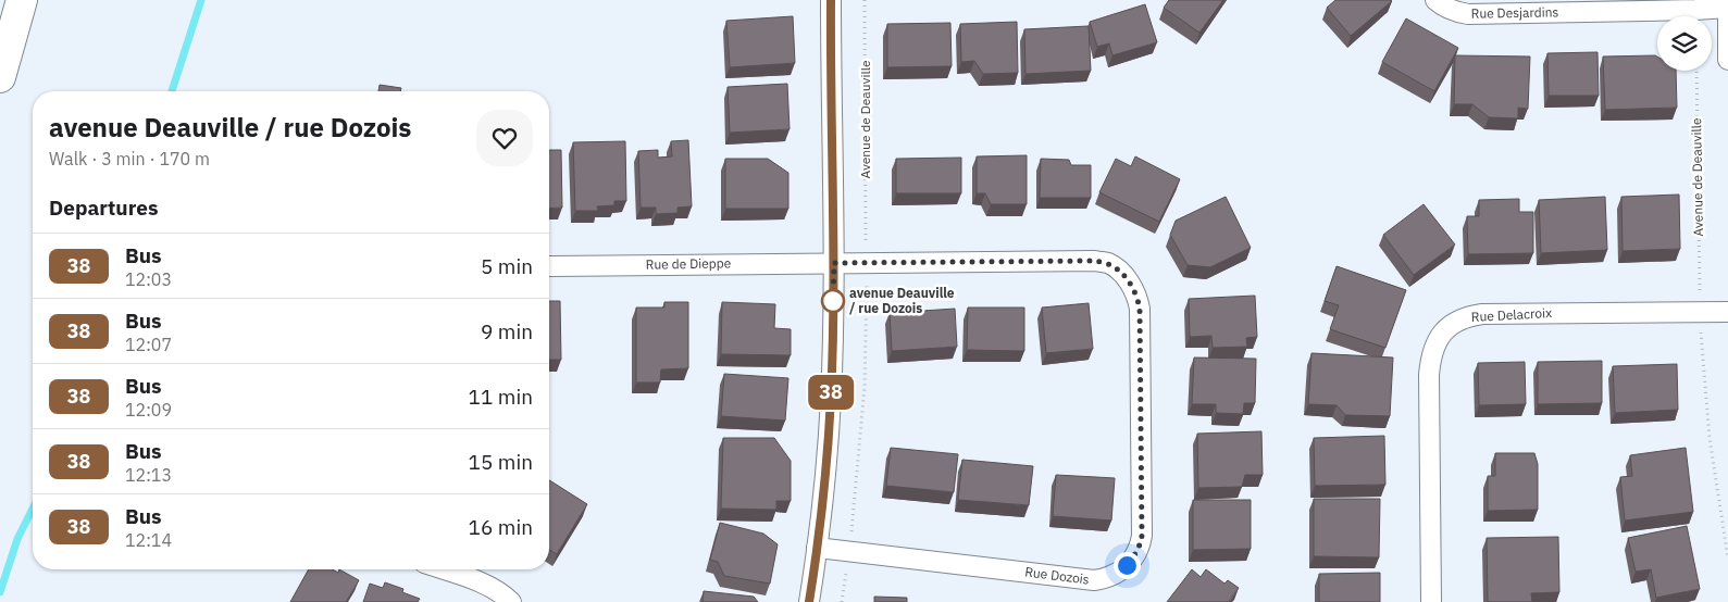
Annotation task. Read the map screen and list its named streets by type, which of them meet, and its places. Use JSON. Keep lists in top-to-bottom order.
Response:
{
  "streets": {
    "street": [
      "Rue Desjardins",
      "Rue de Dieppe",
      "Rue Delacroix",
      "Rue Dozois"
    ],
    "path": ["Avenue de Deauville"]
  },
  "crossings": [
    ["Rue de Dieppe", "Rue Dozois"]
  ],
  "places": ["avenue Deauville / rue Dozois"],
  "lines": ["bus line 38"],
  "page": {
    "on_map": "38",
    "heading": [
      ["avenue Deauville / rue Dozois", "Walk · 3 min · 170 m"],
      "Departures"
    ],
    "list": [
      {
        "mark": "38",
        "name": "Bus",
        "note": "12:03",
        "value": "5 min"
      },
      {
        "mark": "38",
        "name": "Bus",
        "note": "12:07",
        "value": "9 min"
      },
      {
        "mark": "38",
        "name": "Bus",
        "note": "12:09",
        "value": "11 min"
      },
      {
        "mark": "38",
        "name": "Bus",
        "note": "12:13",
        "value": "15 min"
      },
      {
        "mark": "38",
        "name": "Bus",
        "note": "12:14",
        "value": "16 min"
      }
    ]
  }
}
